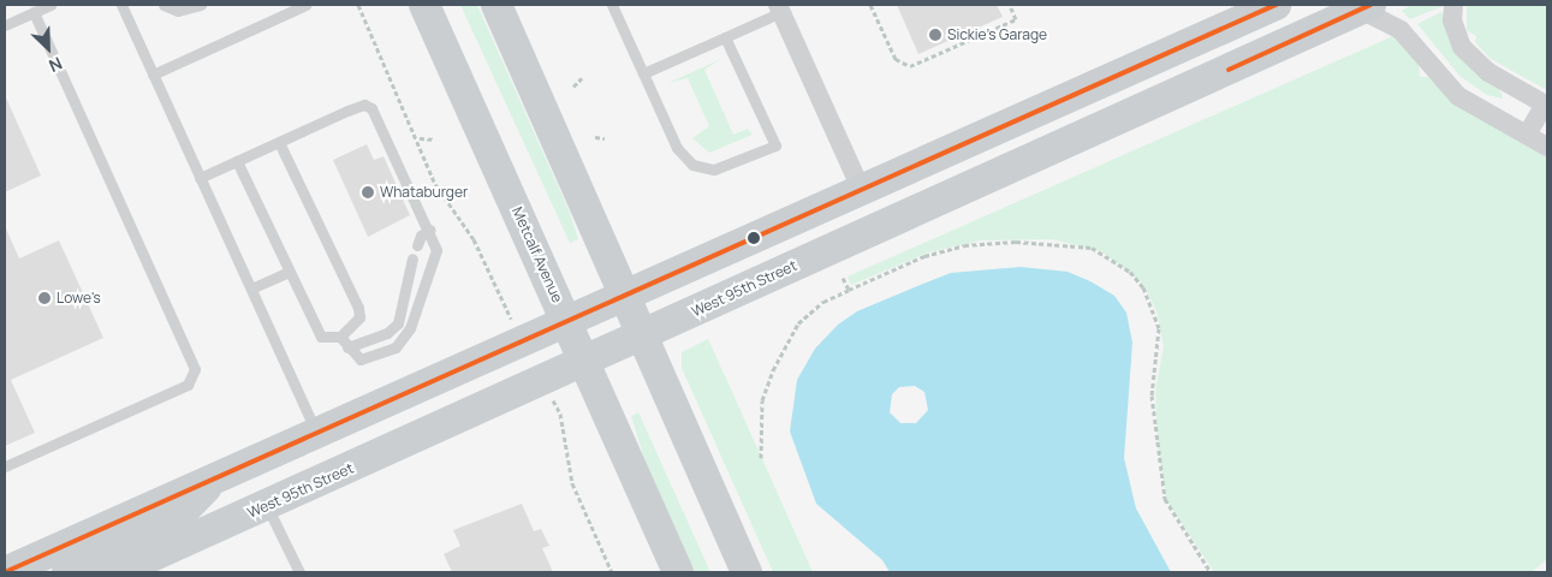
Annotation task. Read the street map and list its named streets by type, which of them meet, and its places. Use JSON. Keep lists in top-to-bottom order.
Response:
{
  "streets": {
    "main road": ["Metcalf Avenue", "West 95th Street"]
  },
  "crossings": [
    ["Metcalf Avenue", "West 95th Street"]
  ],
  "places": ["Sickie's Garage", "Whataburger", "Lowe's"],
  "north": "bottom right"
}
